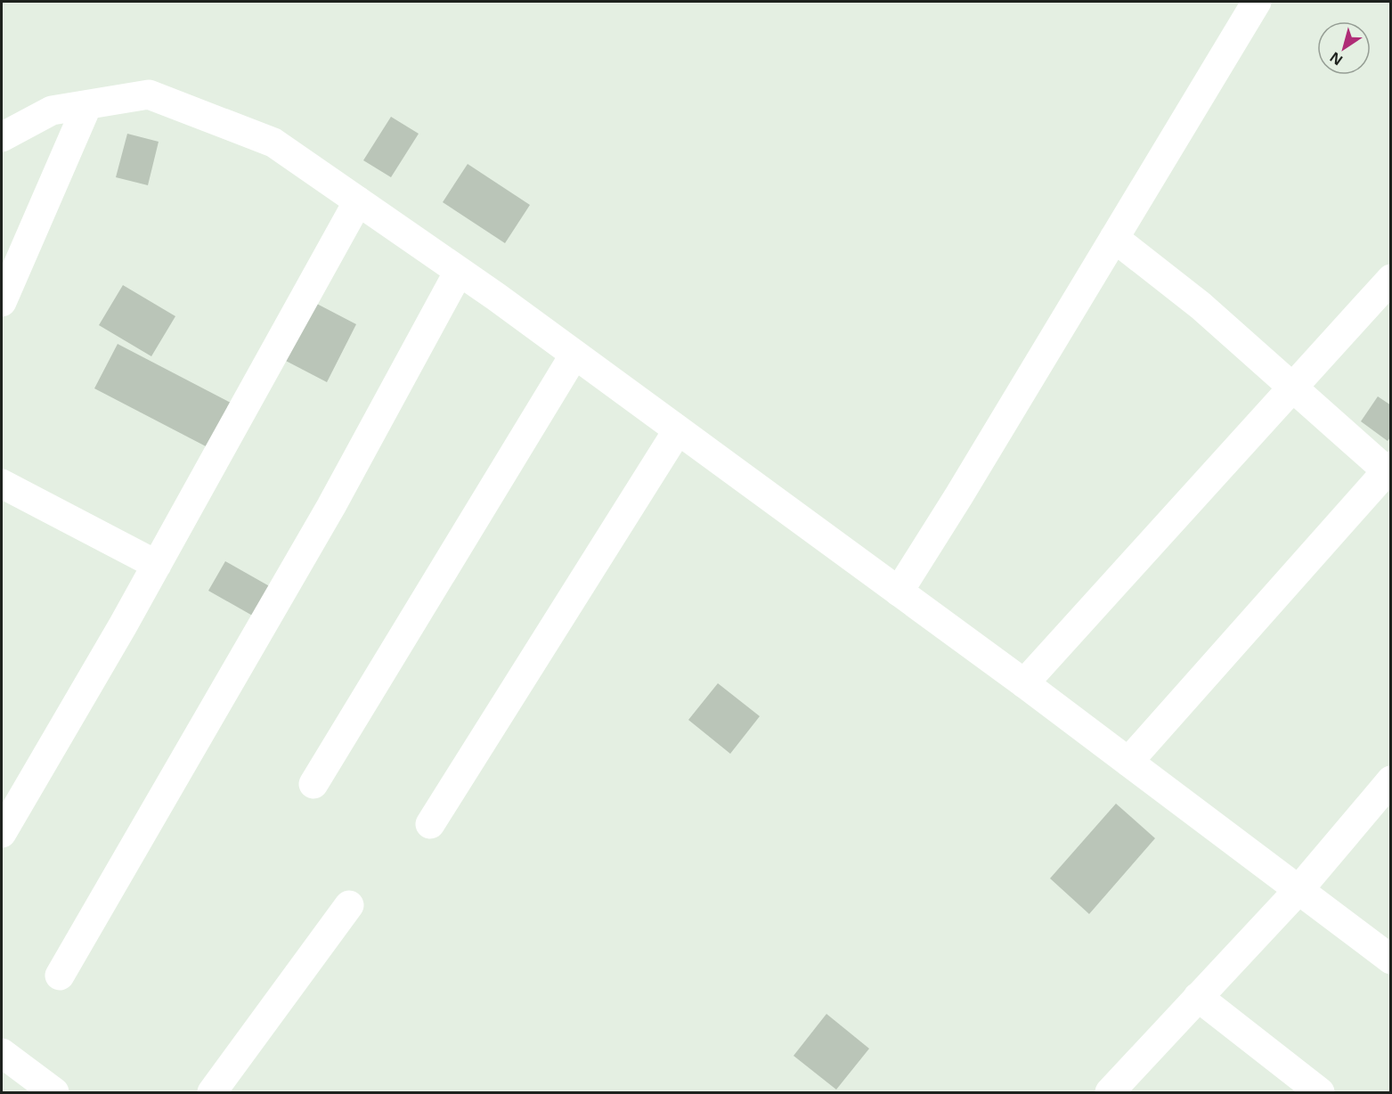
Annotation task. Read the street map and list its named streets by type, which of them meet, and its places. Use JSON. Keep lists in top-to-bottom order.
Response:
{
  "north": "bottom left"
}
